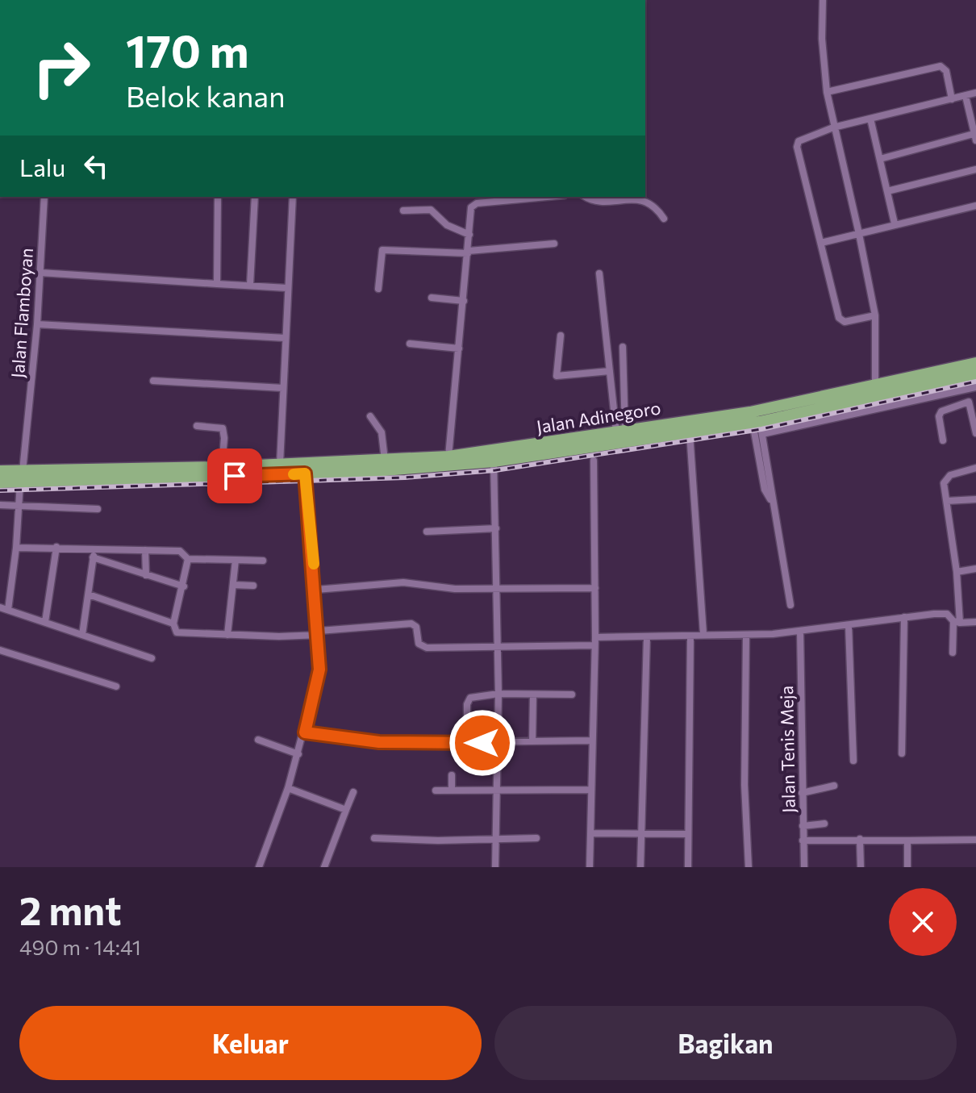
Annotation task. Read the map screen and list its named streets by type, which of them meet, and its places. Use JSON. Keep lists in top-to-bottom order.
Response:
{
  "streets": {
    "highway": ["Jalan Adinegoro"],
    "street": ["Jalan Flamboyan", "Jalan Tenis Meja"]
  },
  "crossings": [
    ["Jalan Flamboyan", "Jalan Adinegoro"]
  ],
  "page": {
    "turn": ["170 m", "Belok kanan"],
    "then": "Lalu",
    "heading": ["2 mnt", "490 m · 14:41"],
    "buttons": ["Keluar", "Bagikan"]
  }
}
